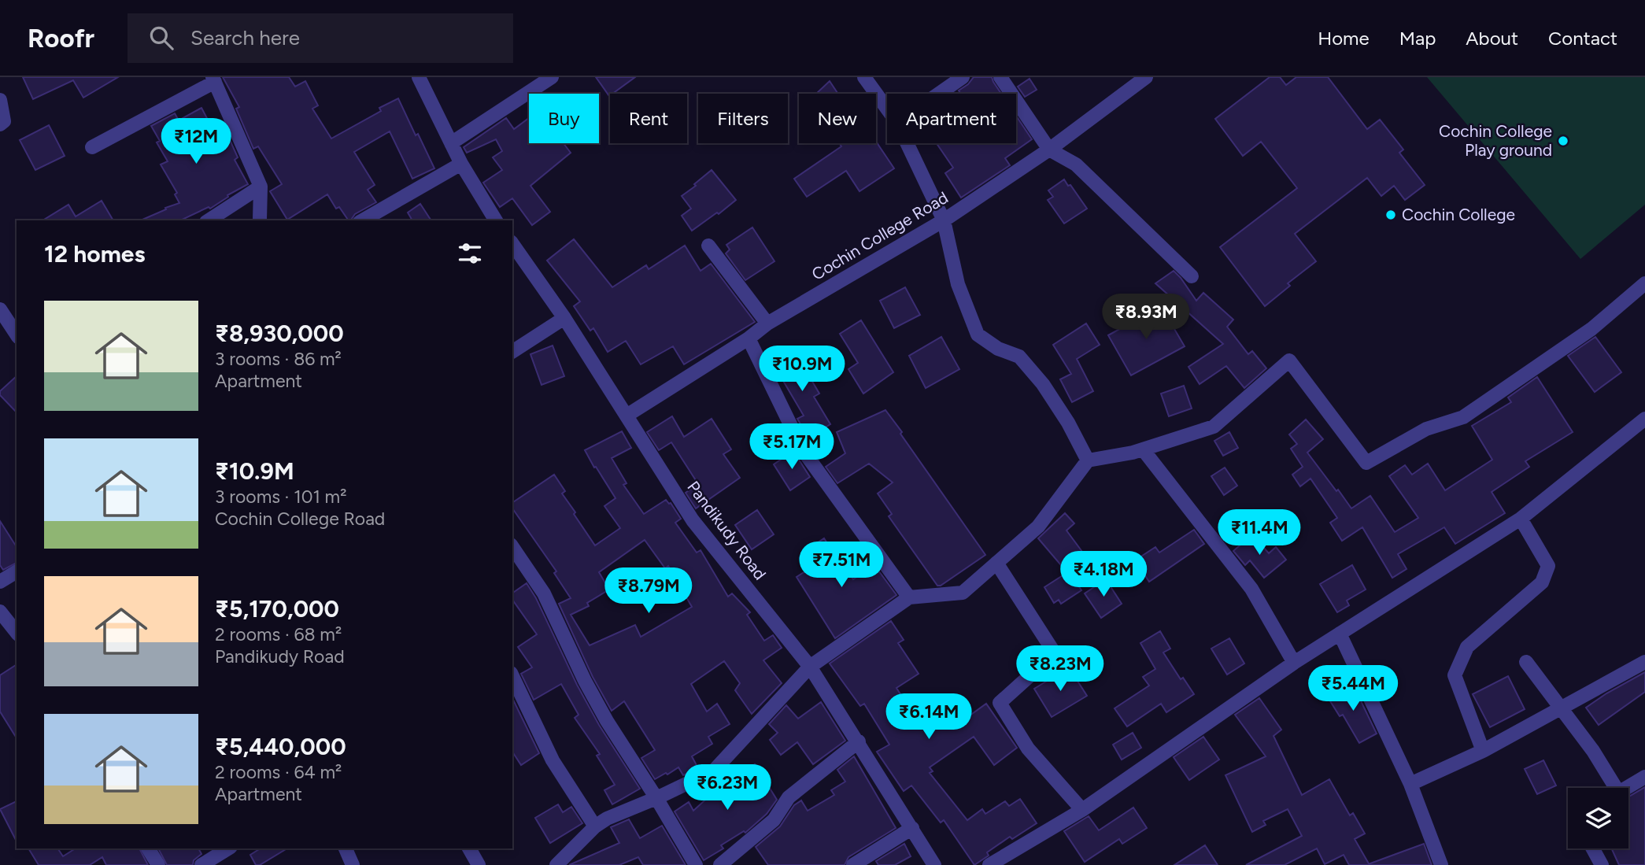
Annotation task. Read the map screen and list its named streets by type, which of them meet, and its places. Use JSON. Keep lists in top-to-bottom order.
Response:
{
  "streets": {
    "street": ["Cochin College Road", "Pandikudy Road"]
  },
  "crossings": [
    ["Cochin College Road", "Pandikudy Road"]
  ],
  "places": ["Cochin College Play ground", "Cochin College"],
  "page": {
    "header": "Roofr",
    "search": "Search here",
    "nav": [
      "Home",
      "Map",
      "About",
      "Contact"
    ],
    "chip": [
      "Buy",
      "Rent",
      "Filters",
      "New",
      "Apartment"
    ],
    "price": [
      "₹12M",
      "₹8.93M",
      "₹10.9M",
      "₹5.17M",
      "₹11.4M",
      "₹7.51M",
      "₹4.18M",
      "₹8.79M",
      "₹8.23M",
      "₹5.44M",
      "₹6.14M",
      "₹6.23M"
    ],
    "heading": "12 homes",
    "list": [
      {
        "name": "₹8,930,000",
        "note": "3 rooms · 86 m² · Apartment"
      },
      {
        "name": "₹10.9M",
        "note": "3 rooms · 101 m² · Cochin College Road"
      },
      {
        "name": "₹5,170,000",
        "note": "2 rooms · 68 m² · Pandikudy Road"
      },
      {
        "name": "₹5,440,000",
        "note": "2 rooms · 64 m² · Apartment"
      }
    ]
  }
}
